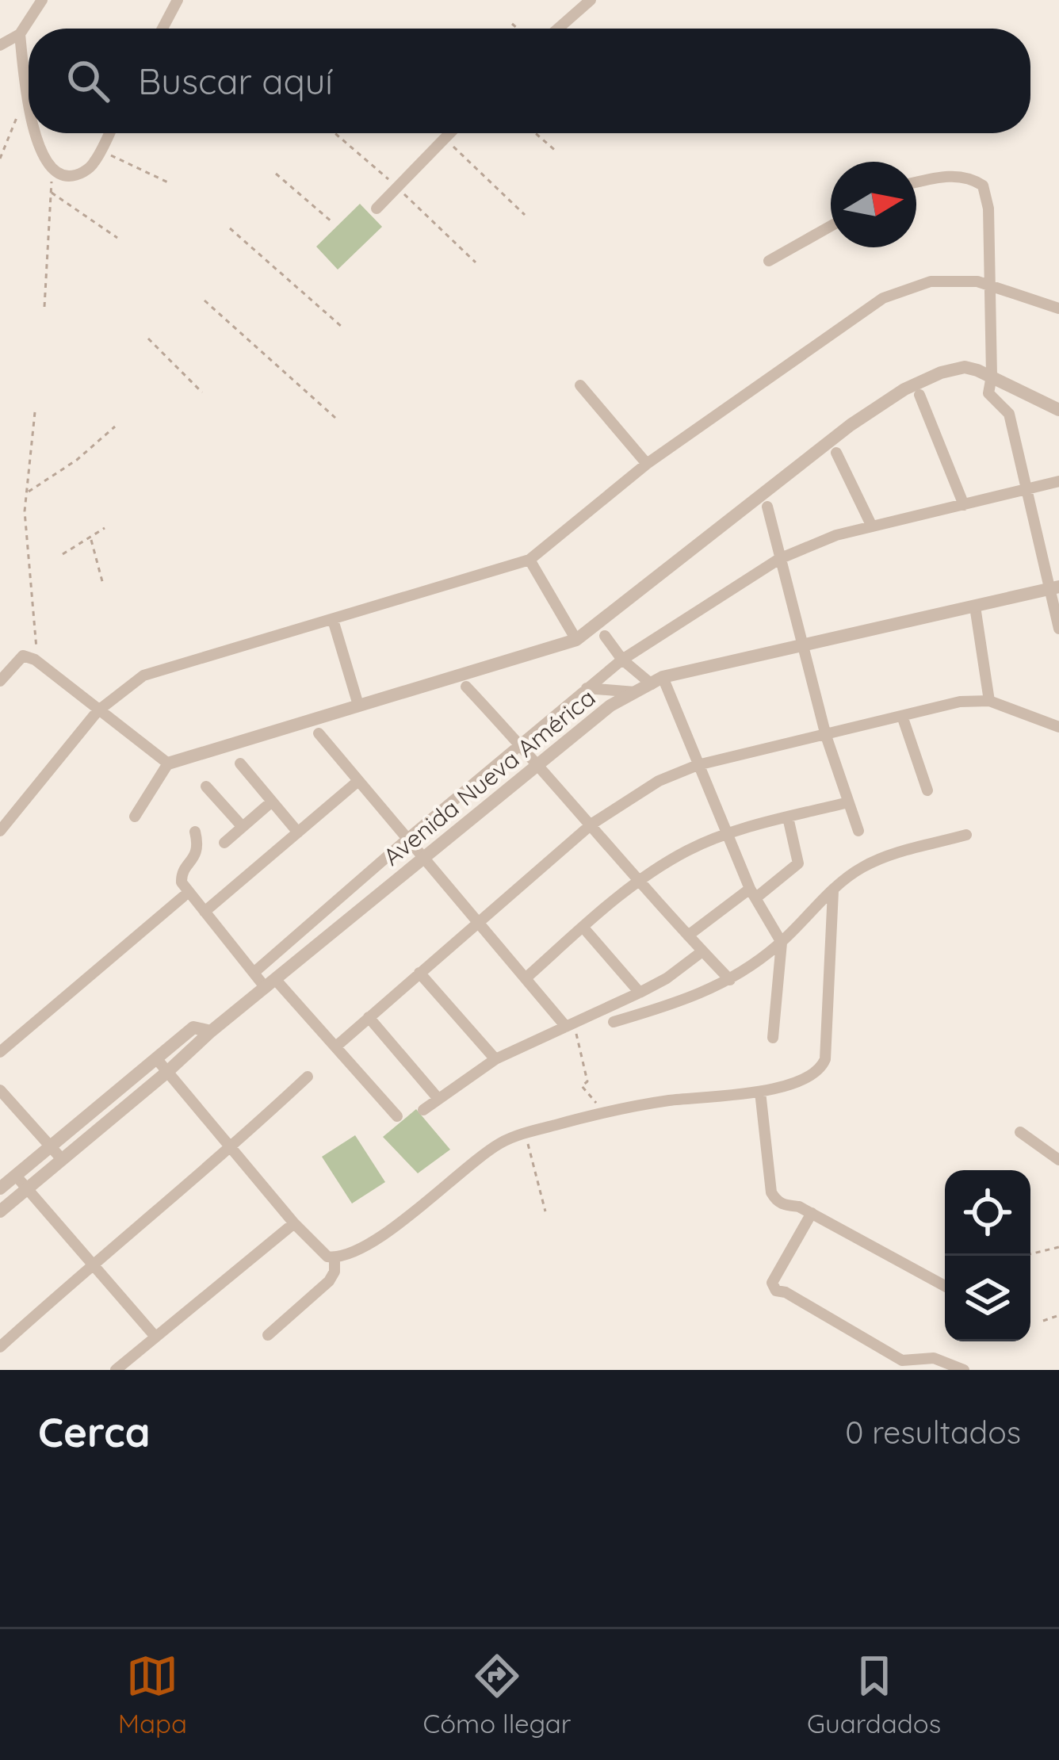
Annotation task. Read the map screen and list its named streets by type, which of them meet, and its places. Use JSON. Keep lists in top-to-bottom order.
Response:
{
  "streets": {
    "street": ["Avenida Nueva América"]
  },
  "north": "right",
  "page": {
    "search": "Buscar aquí",
    "heading": ["Cerca", "0 resultados"],
    "nav": ["Mapa", "Cómo llegar", "Guardados"]
  }
}
